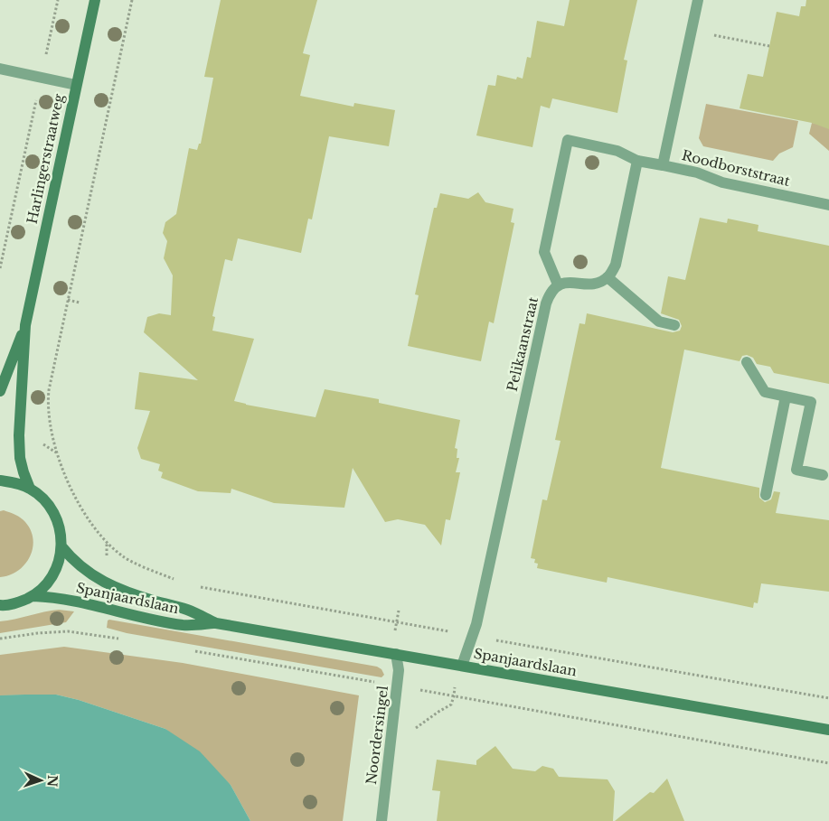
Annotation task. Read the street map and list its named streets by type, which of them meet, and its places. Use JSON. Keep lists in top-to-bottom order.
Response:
{
  "streets": {
    "main road": ["Harlingerstraatweg", "Spanjaardslaan"],
    "street": ["Roodborststraat", "Pelikaanstraat", "Noordersingel"]
  },
  "crossings": [
    ["Pelikaanstraat", "Spanjaardslaan"],
    ["Spanjaardslaan", "Noordersingel"]
  ],
  "north": "right"
}
